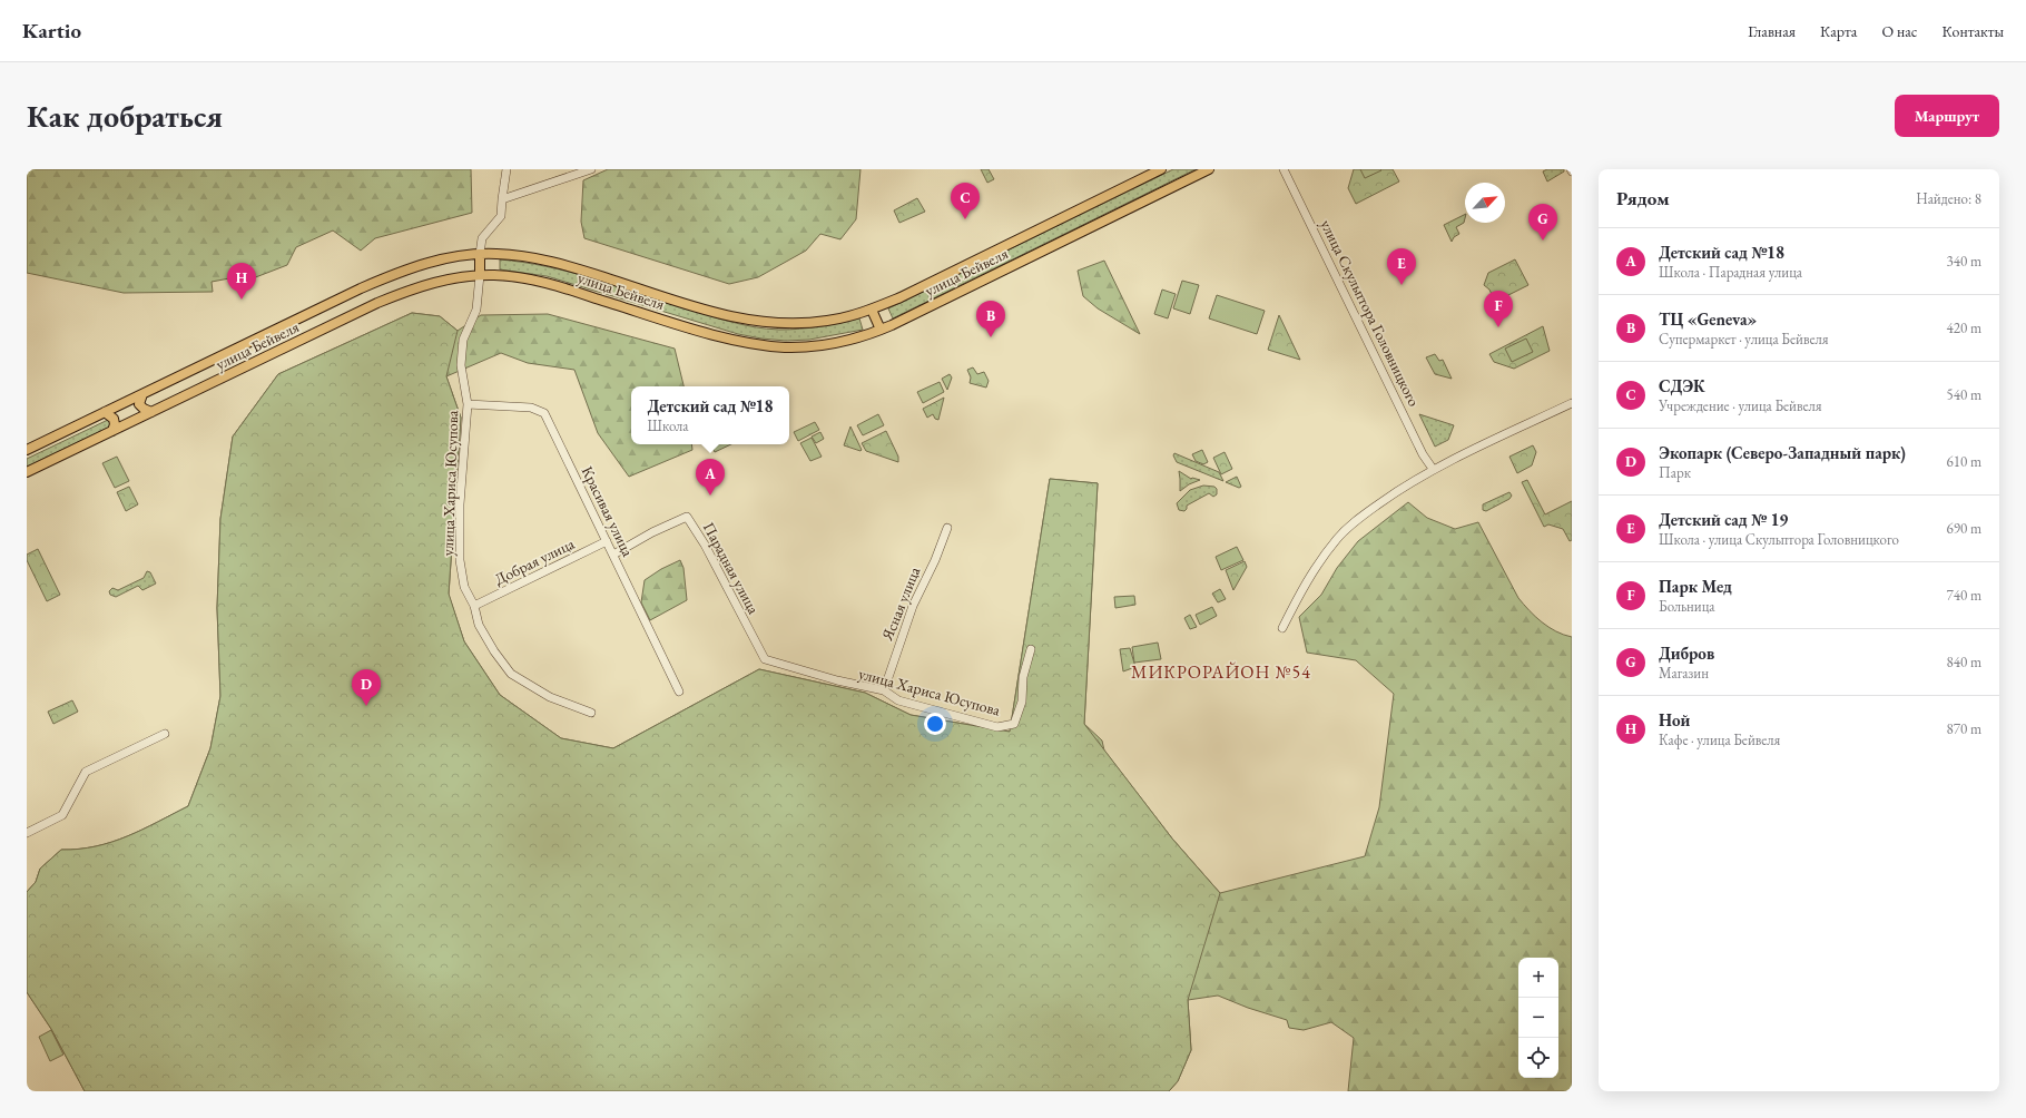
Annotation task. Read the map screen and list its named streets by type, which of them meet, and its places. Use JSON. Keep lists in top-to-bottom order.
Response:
{
  "streets": {
    "main road": ["улица Бейвеля"],
    "street": [
      "улица Скульптора Головницкого",
      "улица Хариса Юсупова",
      "Красивая улица",
      "Добрая улица",
      "Парадная улица",
      "Ясная улица"
    ]
  },
  "crossings": [
    ["улица Бейвеля", "улица Хариса Юсупова"],
    ["улица Хариса Юсупова", "Красивая улица"],
    ["улица Хариса Юсупова", "Добрая улица"],
    ["улица Хариса Юсупова", "Парадная улица"],
    ["улица Хариса Юсупова", "Ясная улица"],
    ["Красивая улица", "Добрая улица"],
    ["Красивая улица", "Парадная улица"]
  ],
  "districts": ["МИКРОРАЙОН №54"],
  "north": "top right",
  "page": {
    "header": "Kartio",
    "nav": [
      "Главная",
      "Карта",
      "О нас",
      "Контакты"
    ],
    "buttons": "Маршрут",
    "title": "Как добраться",
    "heading": ["Рядом", "Найдено: 8"],
    "pins": [
      "C",
      "G",
      "E",
      "H",
      "F",
      "B",
      "A",
      "D"
    ],
    "list": [
      {
        "mark": "A",
        "name": "Детский сaд №18",
        "note": "Школа · Парадная улица",
        "value": "340 m"
      },
      {
        "mark": "B",
        "name": "ТЦ «Geneva»",
        "note": "Супермаркет · улица Бейвеля",
        "value": "420 m"
      },
      {
        "mark": "C",
        "name": "СДЭК",
        "note": "Учреждение · улица Бейвеля",
        "value": "540 m"
      },
      {
        "mark": "D",
        "name": "Экопарк (Северо-Западный парк)",
        "note": "Парк",
        "value": "610 m"
      },
      {
        "mark": "E",
        "name": "Детский сад № 19",
        "note": "Школа · улица Скульптора Головницкого",
        "value": "690 m"
      },
      {
        "mark": "F",
        "name": "Парк Мед",
        "note": "Больница",
        "value": "740 m"
      },
      {
        "mark": "G",
        "name": "Дибров",
        "note": "Магазин",
        "value": "840 m"
      },
      {
        "mark": "H",
        "name": "Ной",
        "note": "Кафе · улица Бейвеля",
        "value": "870 m"
      }
    ],
    "popup": ["Детский сaд №18", "Школа"],
    "map_buttons": ["+", "−"]
  }
}
